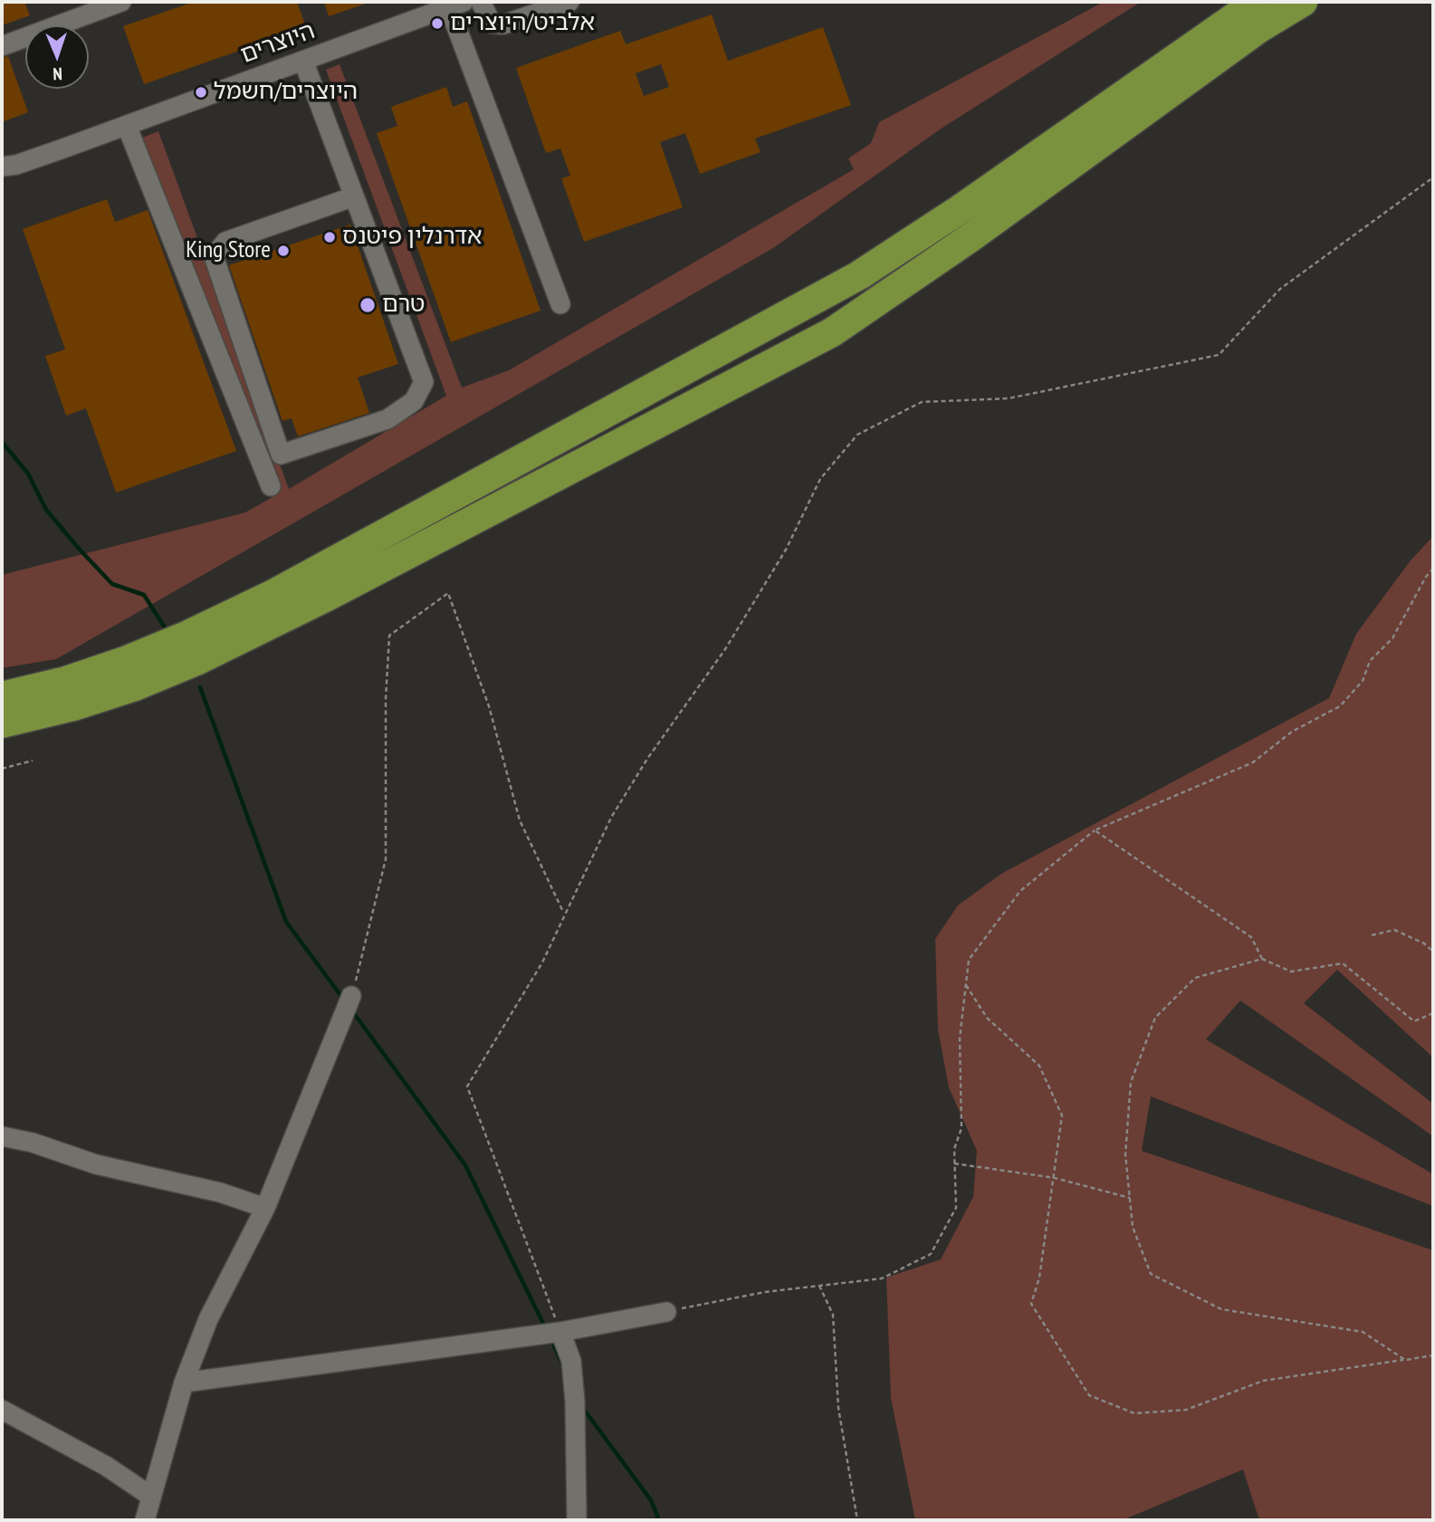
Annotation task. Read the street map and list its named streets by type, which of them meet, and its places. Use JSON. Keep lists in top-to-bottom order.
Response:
{
  "streets": {
    "street": ["היוצרים"]
  },
  "places": [
    "אלביט/היוצרים",
    "היוצרים/חשמל",
    "אדרנלין פיטנס",
    "King Store",
    "טרם"
  ],
  "north": "bottom"
}
